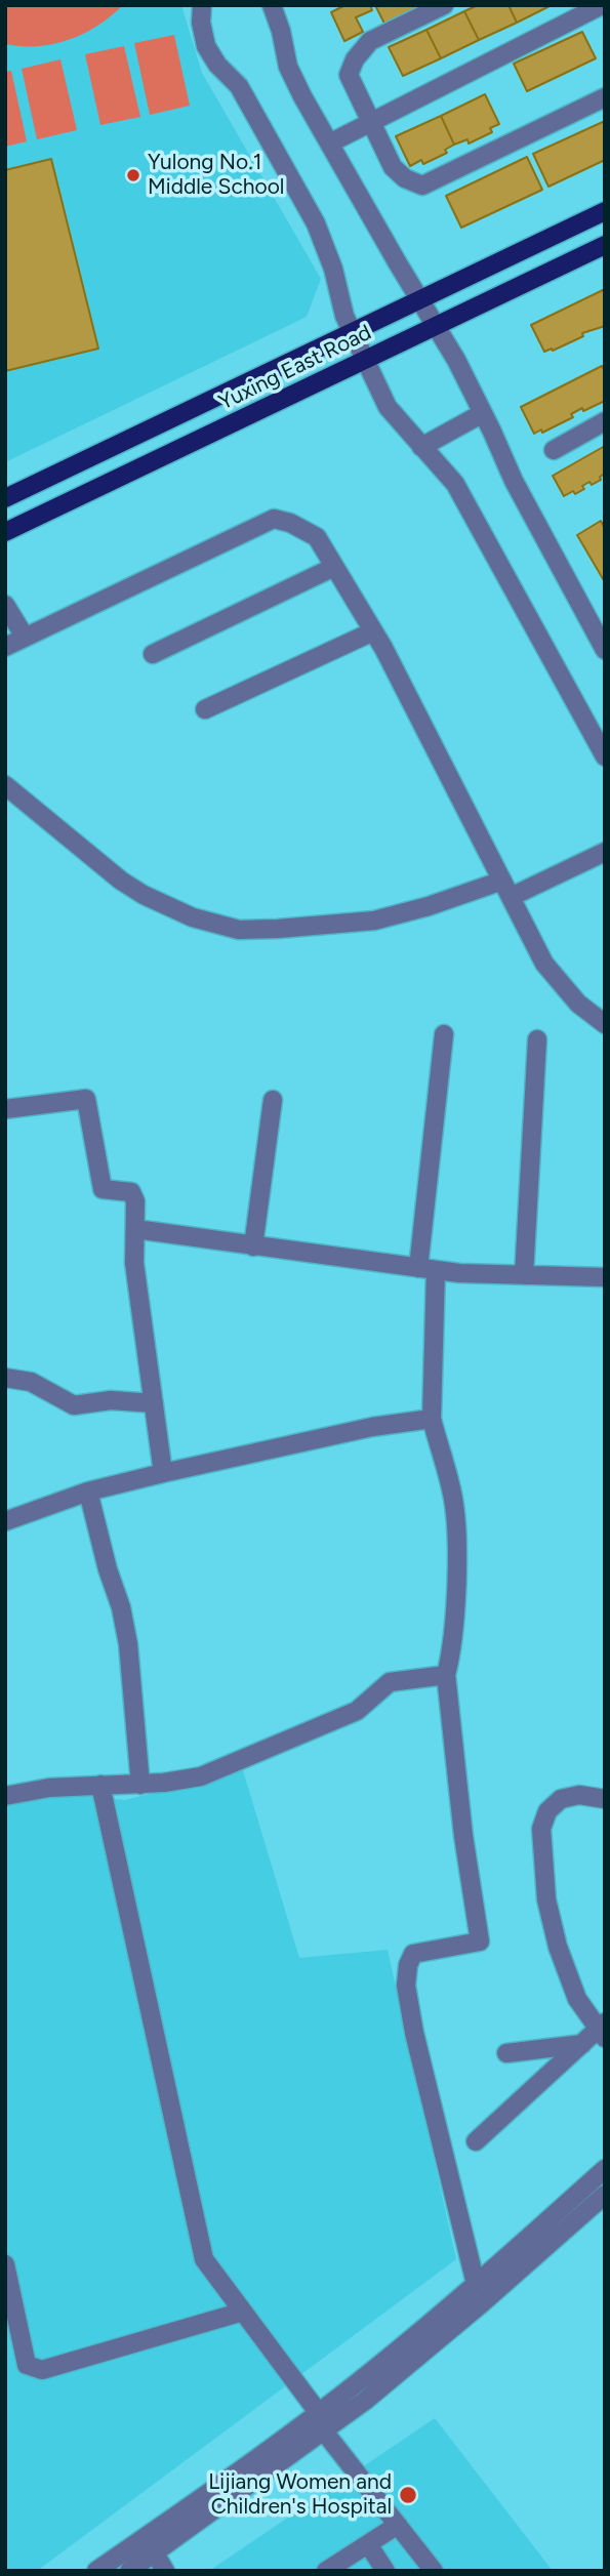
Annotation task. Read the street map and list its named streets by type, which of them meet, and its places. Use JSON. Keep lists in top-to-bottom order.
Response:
{
  "streets": {
    "main road": ["Yuxing East Road"]
  },
  "places": ["Yulong No.1 Middle School", "Lijiang Women and Children's Hospital"]
}
